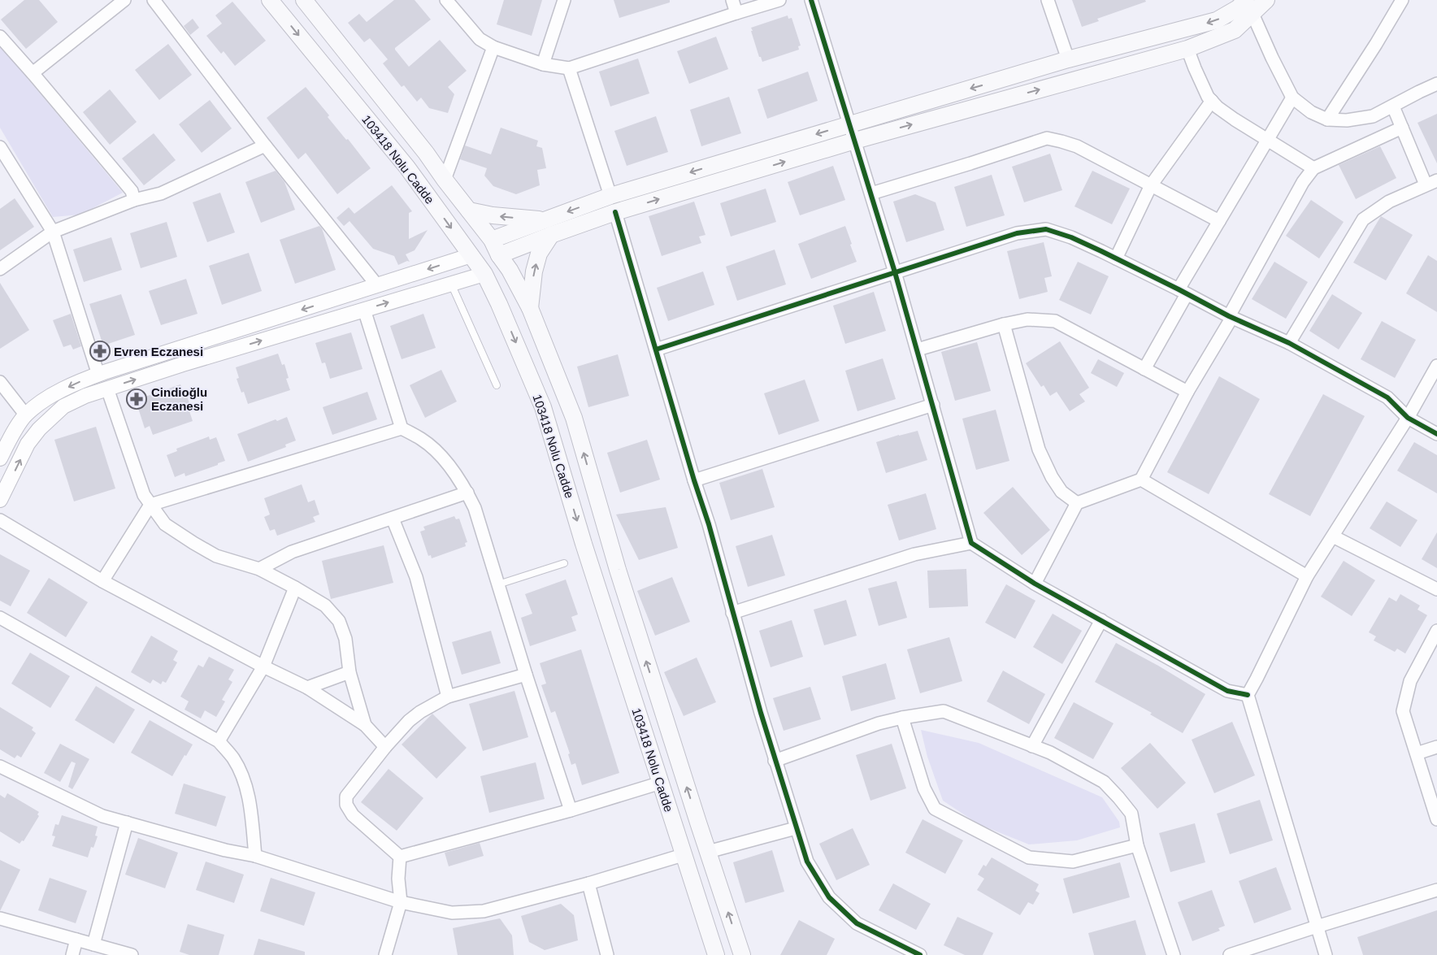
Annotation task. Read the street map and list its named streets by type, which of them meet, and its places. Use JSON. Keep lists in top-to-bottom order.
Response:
{
  "streets": {
    "main road": ["103418 Nolu Cadde"]
  },
  "places": {
    "pharmacy": ["Evren Eczanesi", "Cindioğlu Eczanesi"]
  }
}
